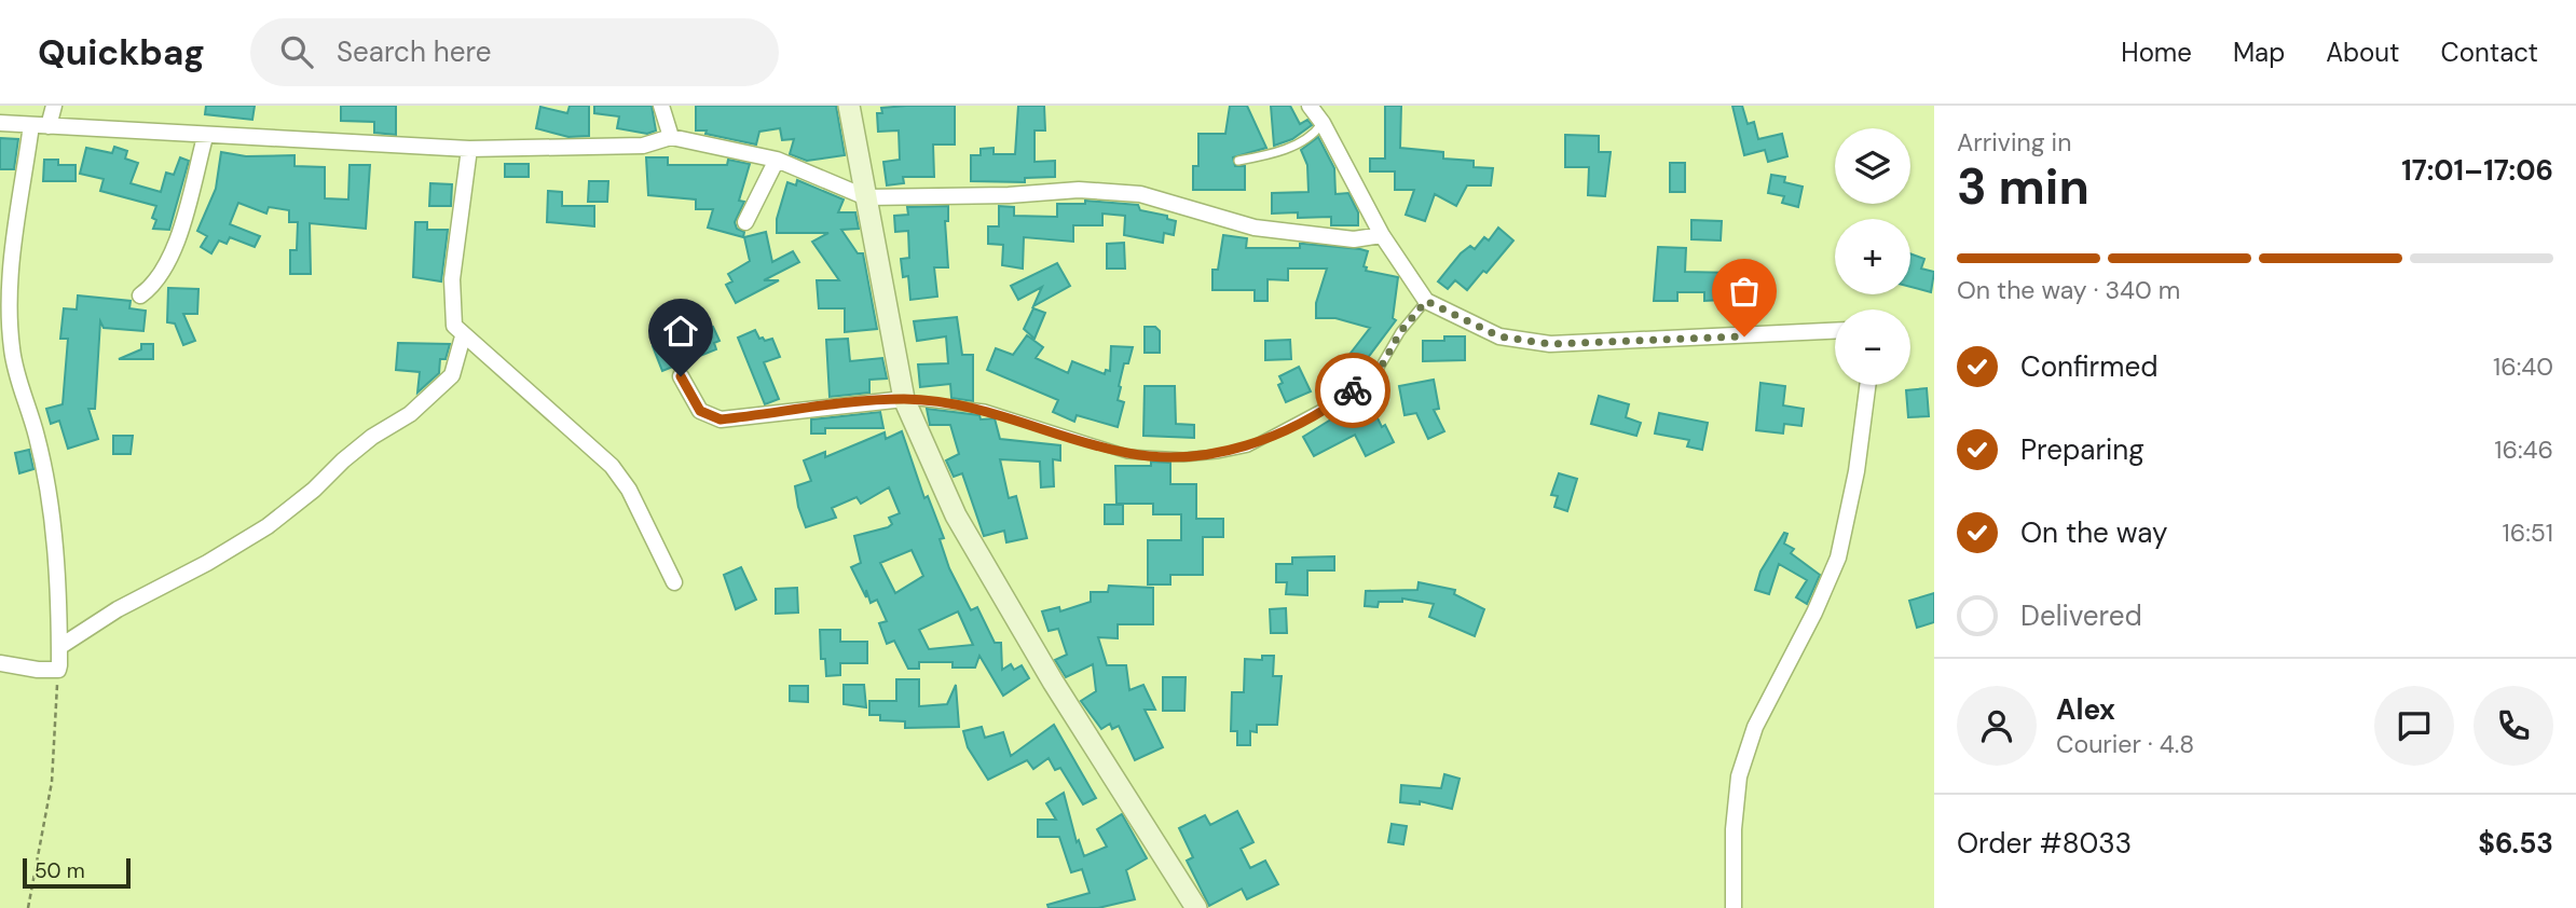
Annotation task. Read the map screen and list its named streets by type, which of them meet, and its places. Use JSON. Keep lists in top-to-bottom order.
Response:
{
  "scale_bar": "50 m",
  "page": {
    "header": "Quickbag",
    "search": "Search here",
    "nav": [
      "Home",
      "Map",
      "About",
      "Contact"
    ],
    "heading": ["3 min", "Arriving in", "17:01–17:06"],
    "panel": [
      "Alex",
      "Courier · 4.8",
      "Order #8033",
      "$6.53"
    ],
    "map_buttons": ["+", "−"],
    "bar": "On the way · 340 m",
    "list": [
      ["Confirmed", "16:40"],
      ["Preparing", "16:46"],
      ["On the way", "16:51"],
      "Delivered"
    ],
    "scale": "50 m"
  }
}
